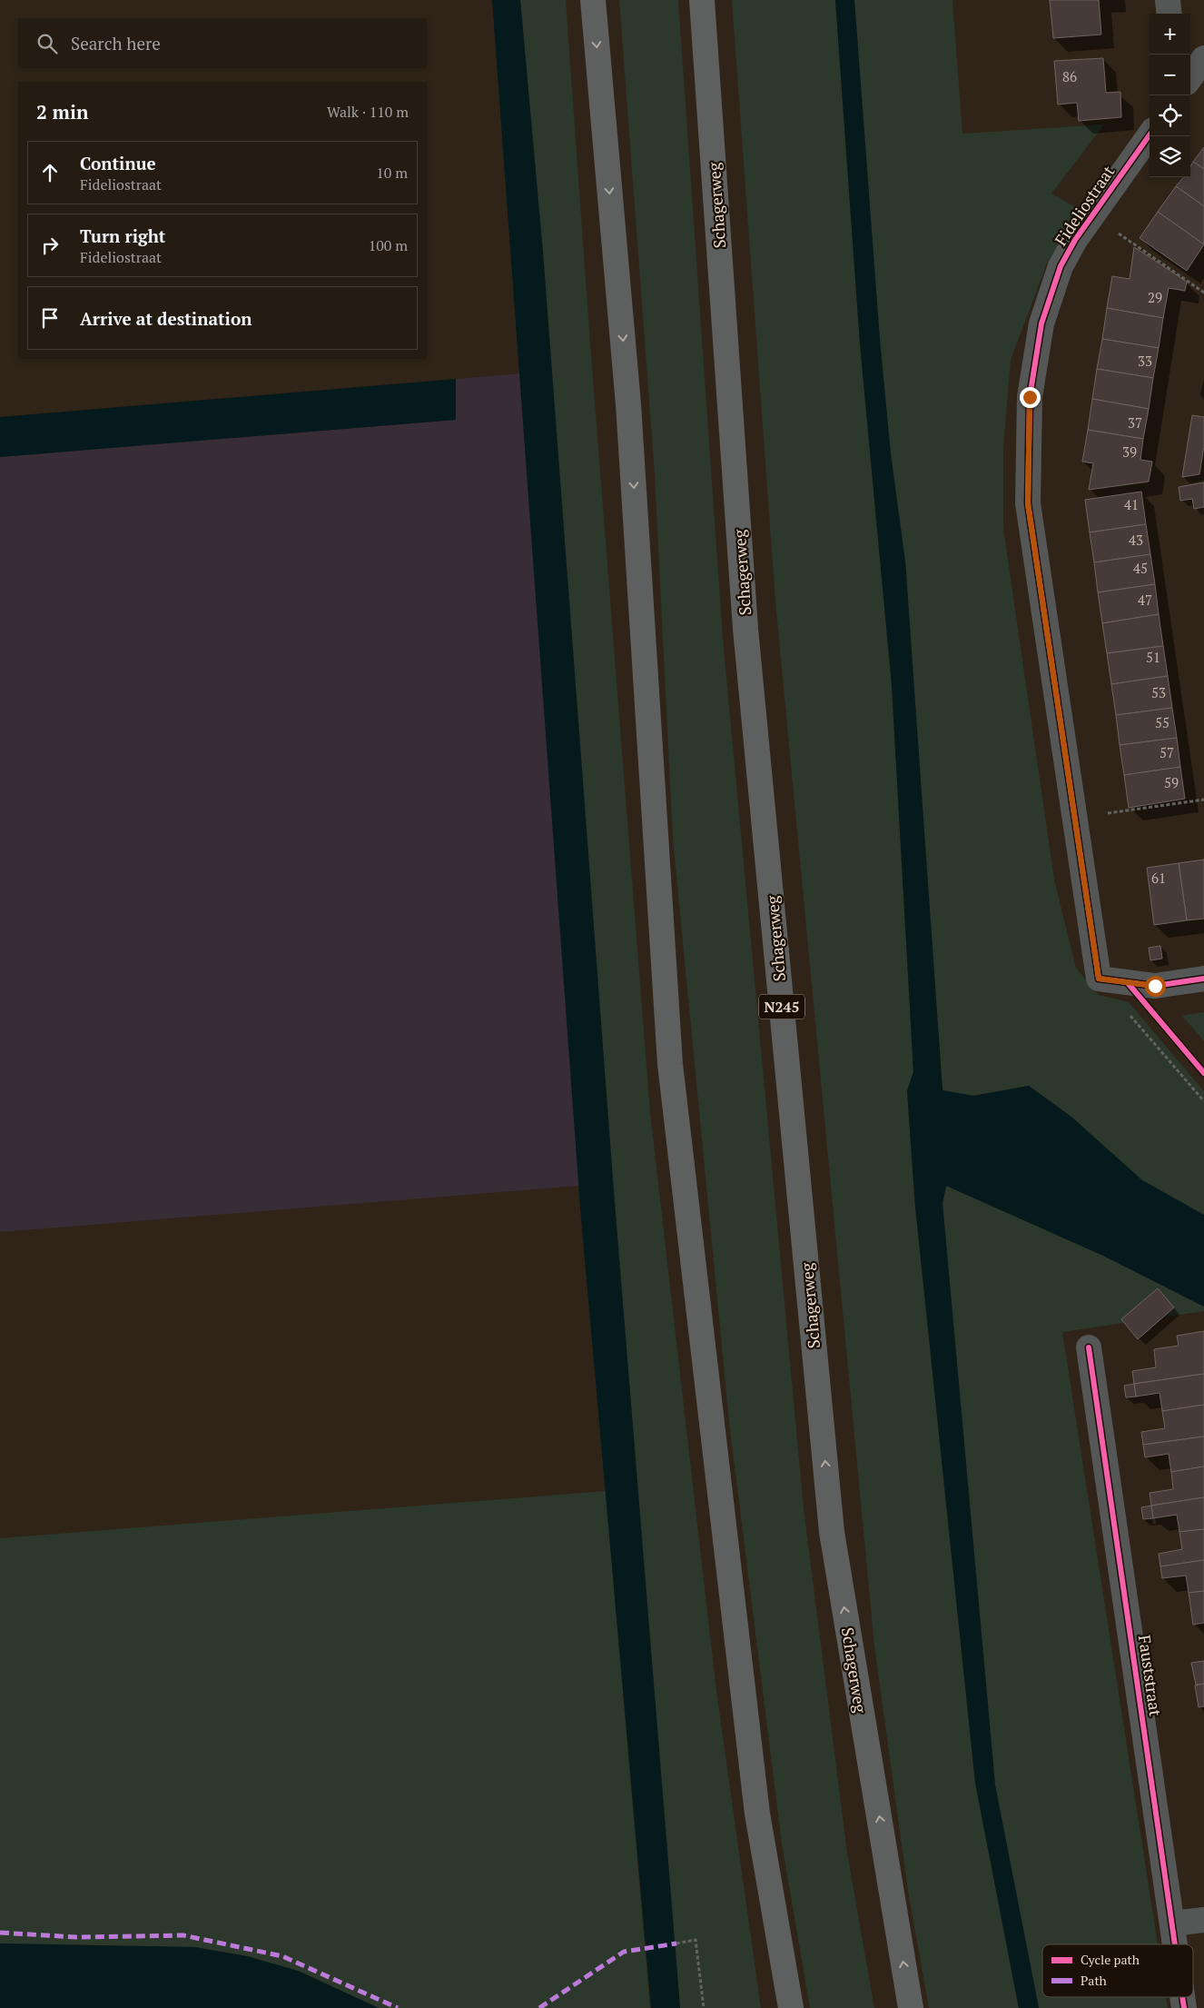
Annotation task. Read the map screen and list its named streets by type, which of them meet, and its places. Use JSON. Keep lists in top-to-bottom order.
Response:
{
  "streets": {
    "main road": ["Schagerweg", "N245"],
    "street": ["Fideliostraat", "Fauststraat"]
  },
  "house_numbers": [
    "86",
    "29",
    "33",
    "37",
    "39",
    "41",
    "43",
    "45",
    "47",
    "51",
    "53",
    "55",
    "57",
    "59",
    "61"
  ],
  "legend": ["Cycle path", "Path"],
  "page": {
    "map_buttons": ["+", "−"],
    "search": "Search here",
    "heading": ["2 min", "Walk · 110 m"],
    "list": [
      ["Continue", "Fideliostraat", "10 m"],
      ["Turn right", "Fideliostraat", "100 m"],
      "Arrive at destination"
    ]
  }
}
